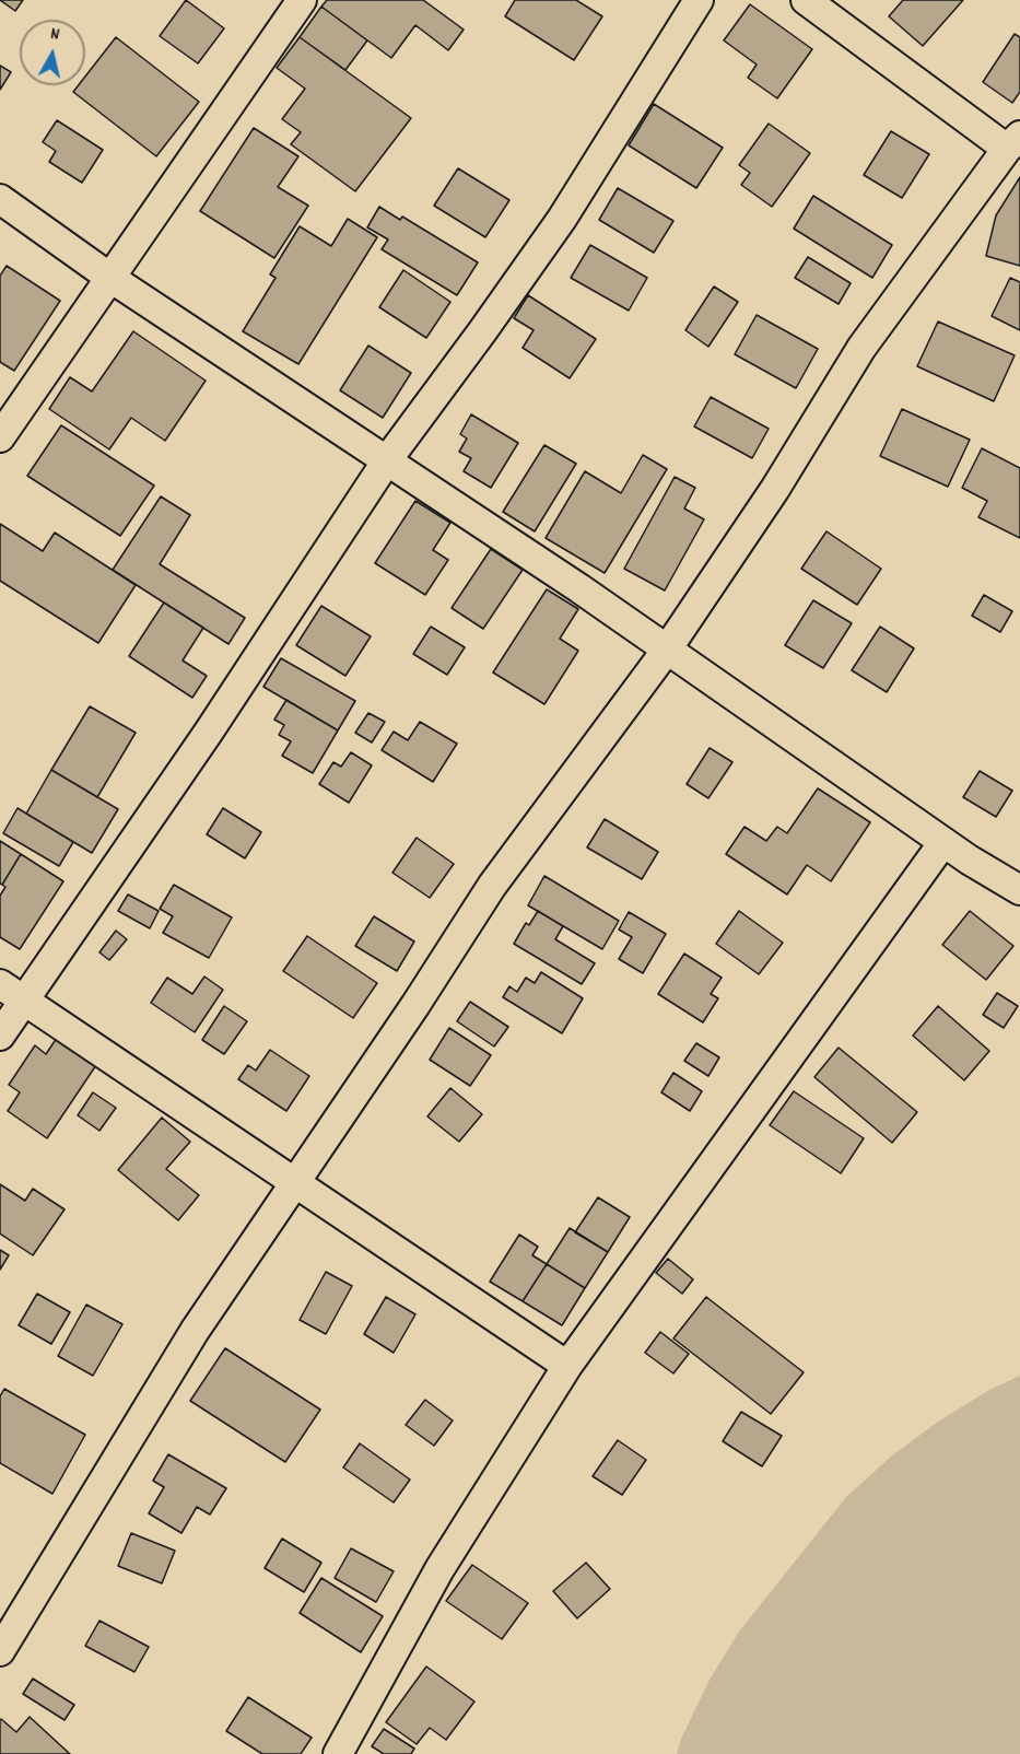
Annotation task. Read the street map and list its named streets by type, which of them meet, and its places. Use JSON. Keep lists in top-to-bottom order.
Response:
{
  "north": "top"
}
